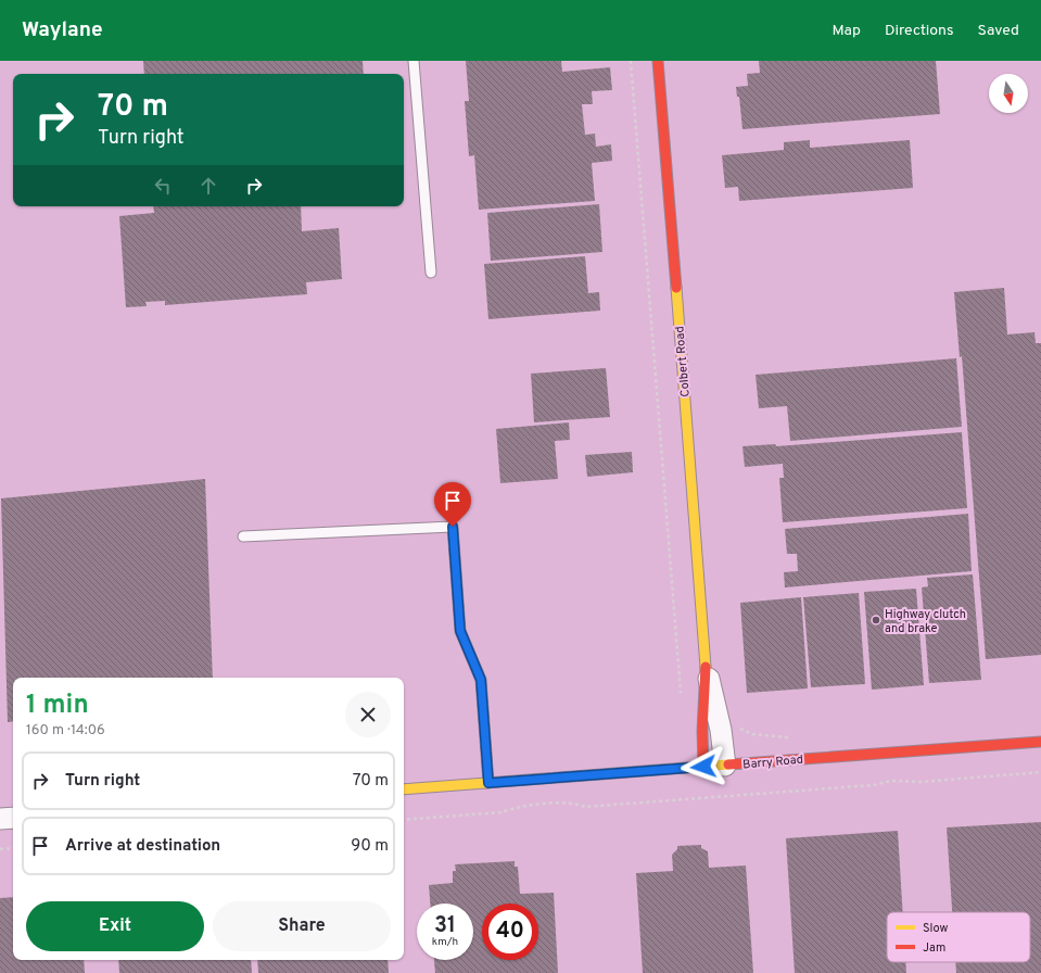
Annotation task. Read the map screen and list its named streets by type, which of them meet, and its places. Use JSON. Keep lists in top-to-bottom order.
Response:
{
  "streets": {
    "street": ["Colbert Road", "Barry Road"]
  },
  "crossings": [
    ["Colbert Road", "Barry Road"]
  ],
  "places": ["Highway clutch and brake"],
  "legend": ["Slow", "Jam"],
  "north": "bottom",
  "page": {
    "header": "Waylane",
    "nav": ["Map", "Directions", "Saved"],
    "turn": ["70 m", "Turn right"],
    "heading": ["1 min", "160 m · 14:06"],
    "list": [
      {
        "name": "Turn right",
        "value": "70 m"
      },
      {
        "name": "Arrive at destination",
        "value": "90 m"
      }
    ],
    "buttons": ["Exit", "Share"],
    "speed": "31 km/h",
    "limit": "40"
  }
}
